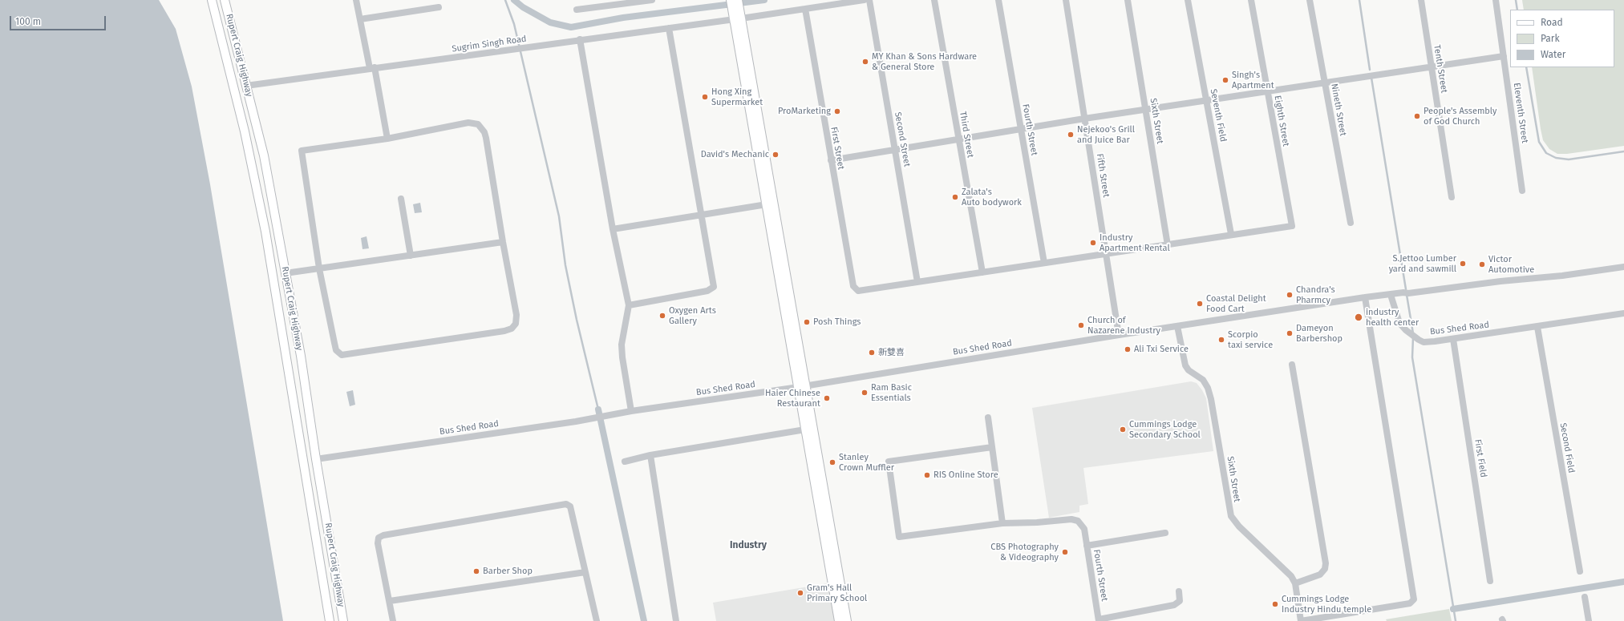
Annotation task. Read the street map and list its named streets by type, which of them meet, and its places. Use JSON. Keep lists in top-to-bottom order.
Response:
{
  "streets": {
    "main road": ["Rupert Craig Highway"],
    "street": [
      "Sugrim Singh Road",
      "Tenth Street",
      "Nineth Street",
      "Eleventh Street",
      "Seventh Field",
      "Sixth Street",
      "Eighth Street",
      "Fourth Street",
      "Third Street",
      "Second Street",
      "First Street",
      "Fifth Street",
      "Bus Shed Road",
      "Second Field",
      "First Field"
    ]
  },
  "crossings": [
    ["Sugrim Singh Road", "Rupert Craig Highway"],
    ["Sugrim Singh Road", "First Street"],
    ["Rupert Craig Highway", "Bus Shed Road"],
    ["Seventh Field", "Eighth Street"],
    ["Sixth Street", "Bus Shed Road"],
    ["Second Street", "First Street"],
    ["Fifth Street", "Bus Shed Road"],
    ["Bus Shed Road", "Second Field"],
    ["Bus Shed Road", "First Field"]
  ],
  "districts": ["Industry"],
  "places": [
    "MY Khan & Sons Hardware & General Store",
    "Singh's Apartment",
    "Hong Xing Supermarket",
    "ProMarketing",
    "People's Assembly of God Church",
    "Nejekoo's Grill and Juice Bar",
    "David's Mechanic",
    "Zalata's Auto bodywork",
    "Industry Apartment Rental",
    "S.Jettoo Lumber yard and sawmill",
    "Victor Automotive",
    "Chandra's Pharmcy",
    "Coastal Delight Food Cart",
    "Oxygen Arts Gallery",
    "industry health center",
    "Posh Things",
    "Church of Nazarene Industry",
    "Dameyon Barbershop",
    "Scorpio taxi service",
    "Ali Txi Service",
    "新雙喜",
    "Ram Basic Essentials",
    "Haier Chinese Restaurant",
    "Cummings Lodge Secondary School",
    "Stanley Crown Muffler",
    "RIS Online Store",
    "CBS Photography & Videography",
    "Barber Shop",
    "Gram's Hall Primary School",
    "Cummings Lodge Industry Hindu temple"
  ],
  "legend": ["Road", "Park", "Water"],
  "scale_bar": "100 m"
}
